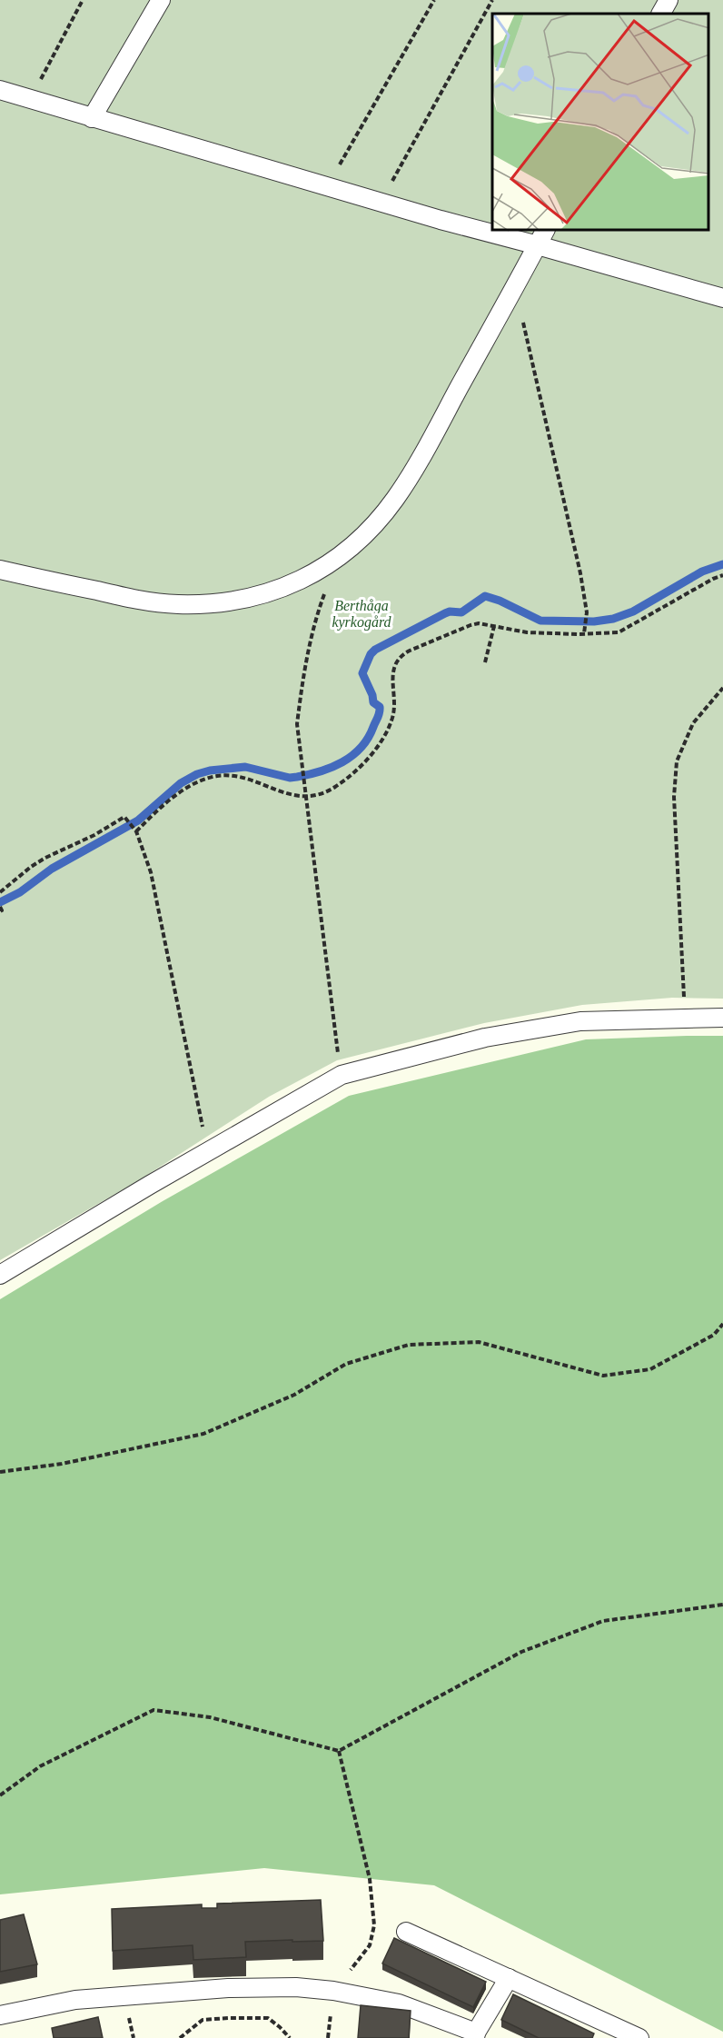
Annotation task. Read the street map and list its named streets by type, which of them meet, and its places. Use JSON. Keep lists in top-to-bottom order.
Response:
{
  "parks": ["Berthåga kyrkogård"]
}
